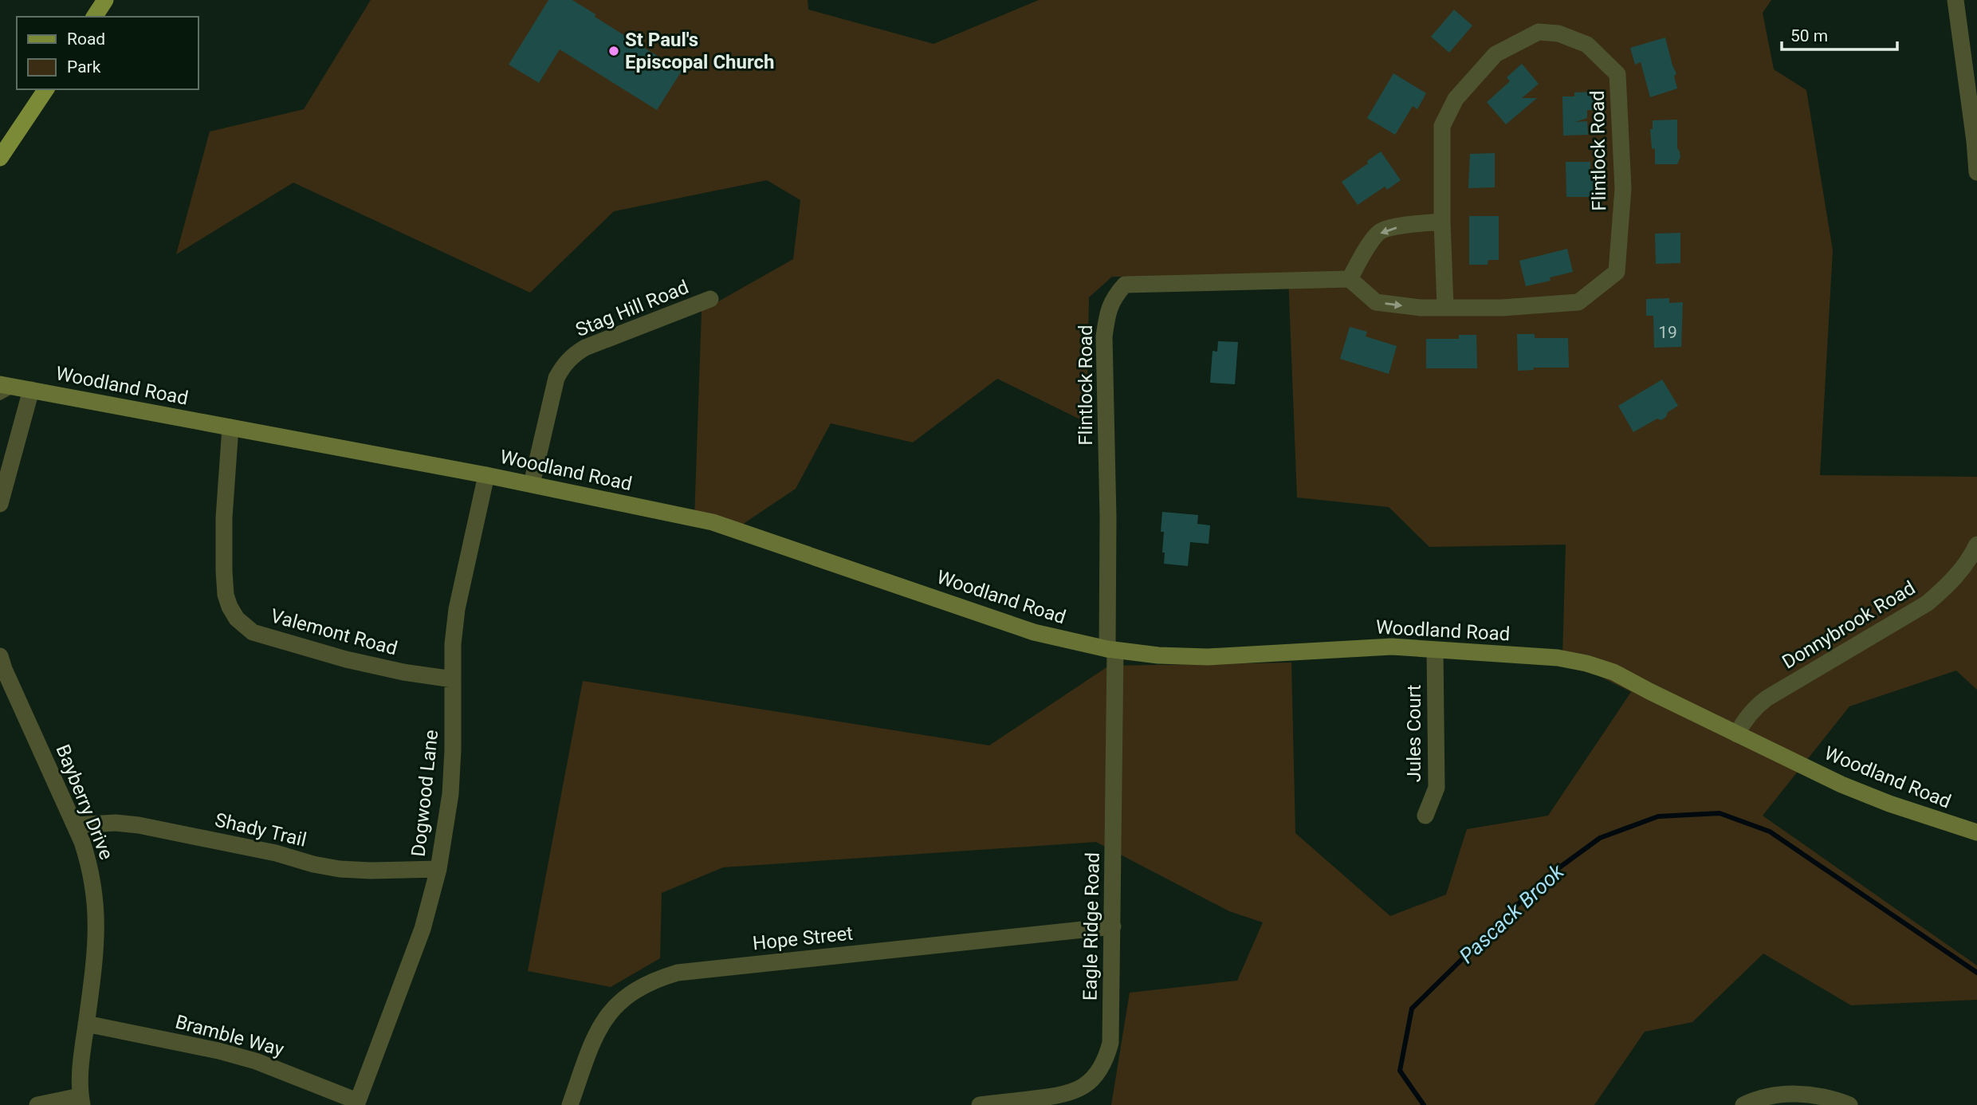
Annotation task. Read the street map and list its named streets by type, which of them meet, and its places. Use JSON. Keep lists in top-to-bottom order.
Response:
{
  "streets": {
    "street": [
      "Flintlock Road",
      "Stag Hill Road",
      "Woodland Road",
      "Donnybrook Road",
      "Valemont Road",
      "Jules Court",
      "Dogwood Lane",
      "Bayberry Drive",
      "Shady Trail",
      "Eagle Ridge Road",
      "Hope Street",
      "Bramble Way"
    ]
  },
  "crossings": [
    ["Flintlock Road", "Woodland Road"],
    ["Flintlock Road", "Eagle Ridge Road"],
    ["Stag Hill Road", "Woodland Road"],
    ["Woodland Road", "Donnybrook Road"],
    ["Woodland Road", "Valemont Road"],
    ["Woodland Road", "Jules Court"],
    ["Woodland Road", "Dogwood Lane"],
    ["Woodland Road", "Eagle Ridge Road"],
    ["Valemont Road", "Dogwood Lane"],
    ["Dogwood Lane", "Shady Trail"],
    ["Dogwood Lane", "Bramble Way"],
    ["Bayberry Drive", "Shady Trail"],
    ["Bayberry Drive", "Bramble Way"],
    ["Eagle Ridge Road", "Hope Street"]
  ],
  "water": ["Pascack Brook"],
  "places": ["St Paul's Episcopal Church"],
  "house_numbers": ["19"],
  "legend": ["Road", "Park"],
  "scale_bar": "50 m"
}
